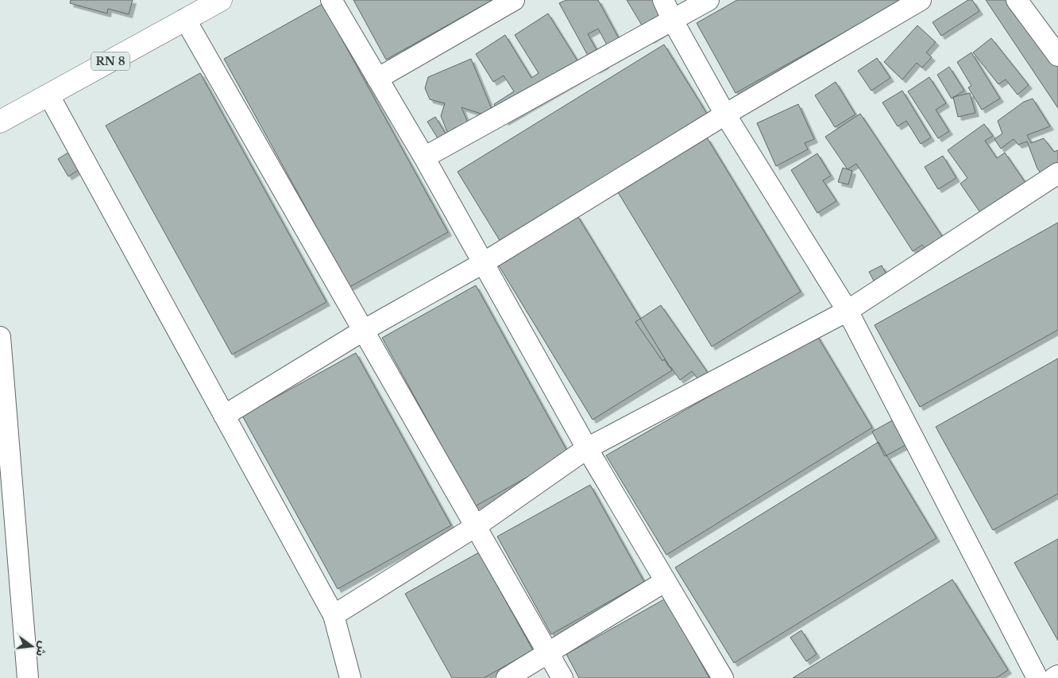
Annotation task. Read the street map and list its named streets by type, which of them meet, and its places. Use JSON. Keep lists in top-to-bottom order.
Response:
{
  "streets": {
    "main road": ["RN 8"]
  },
  "north": "right"
}
